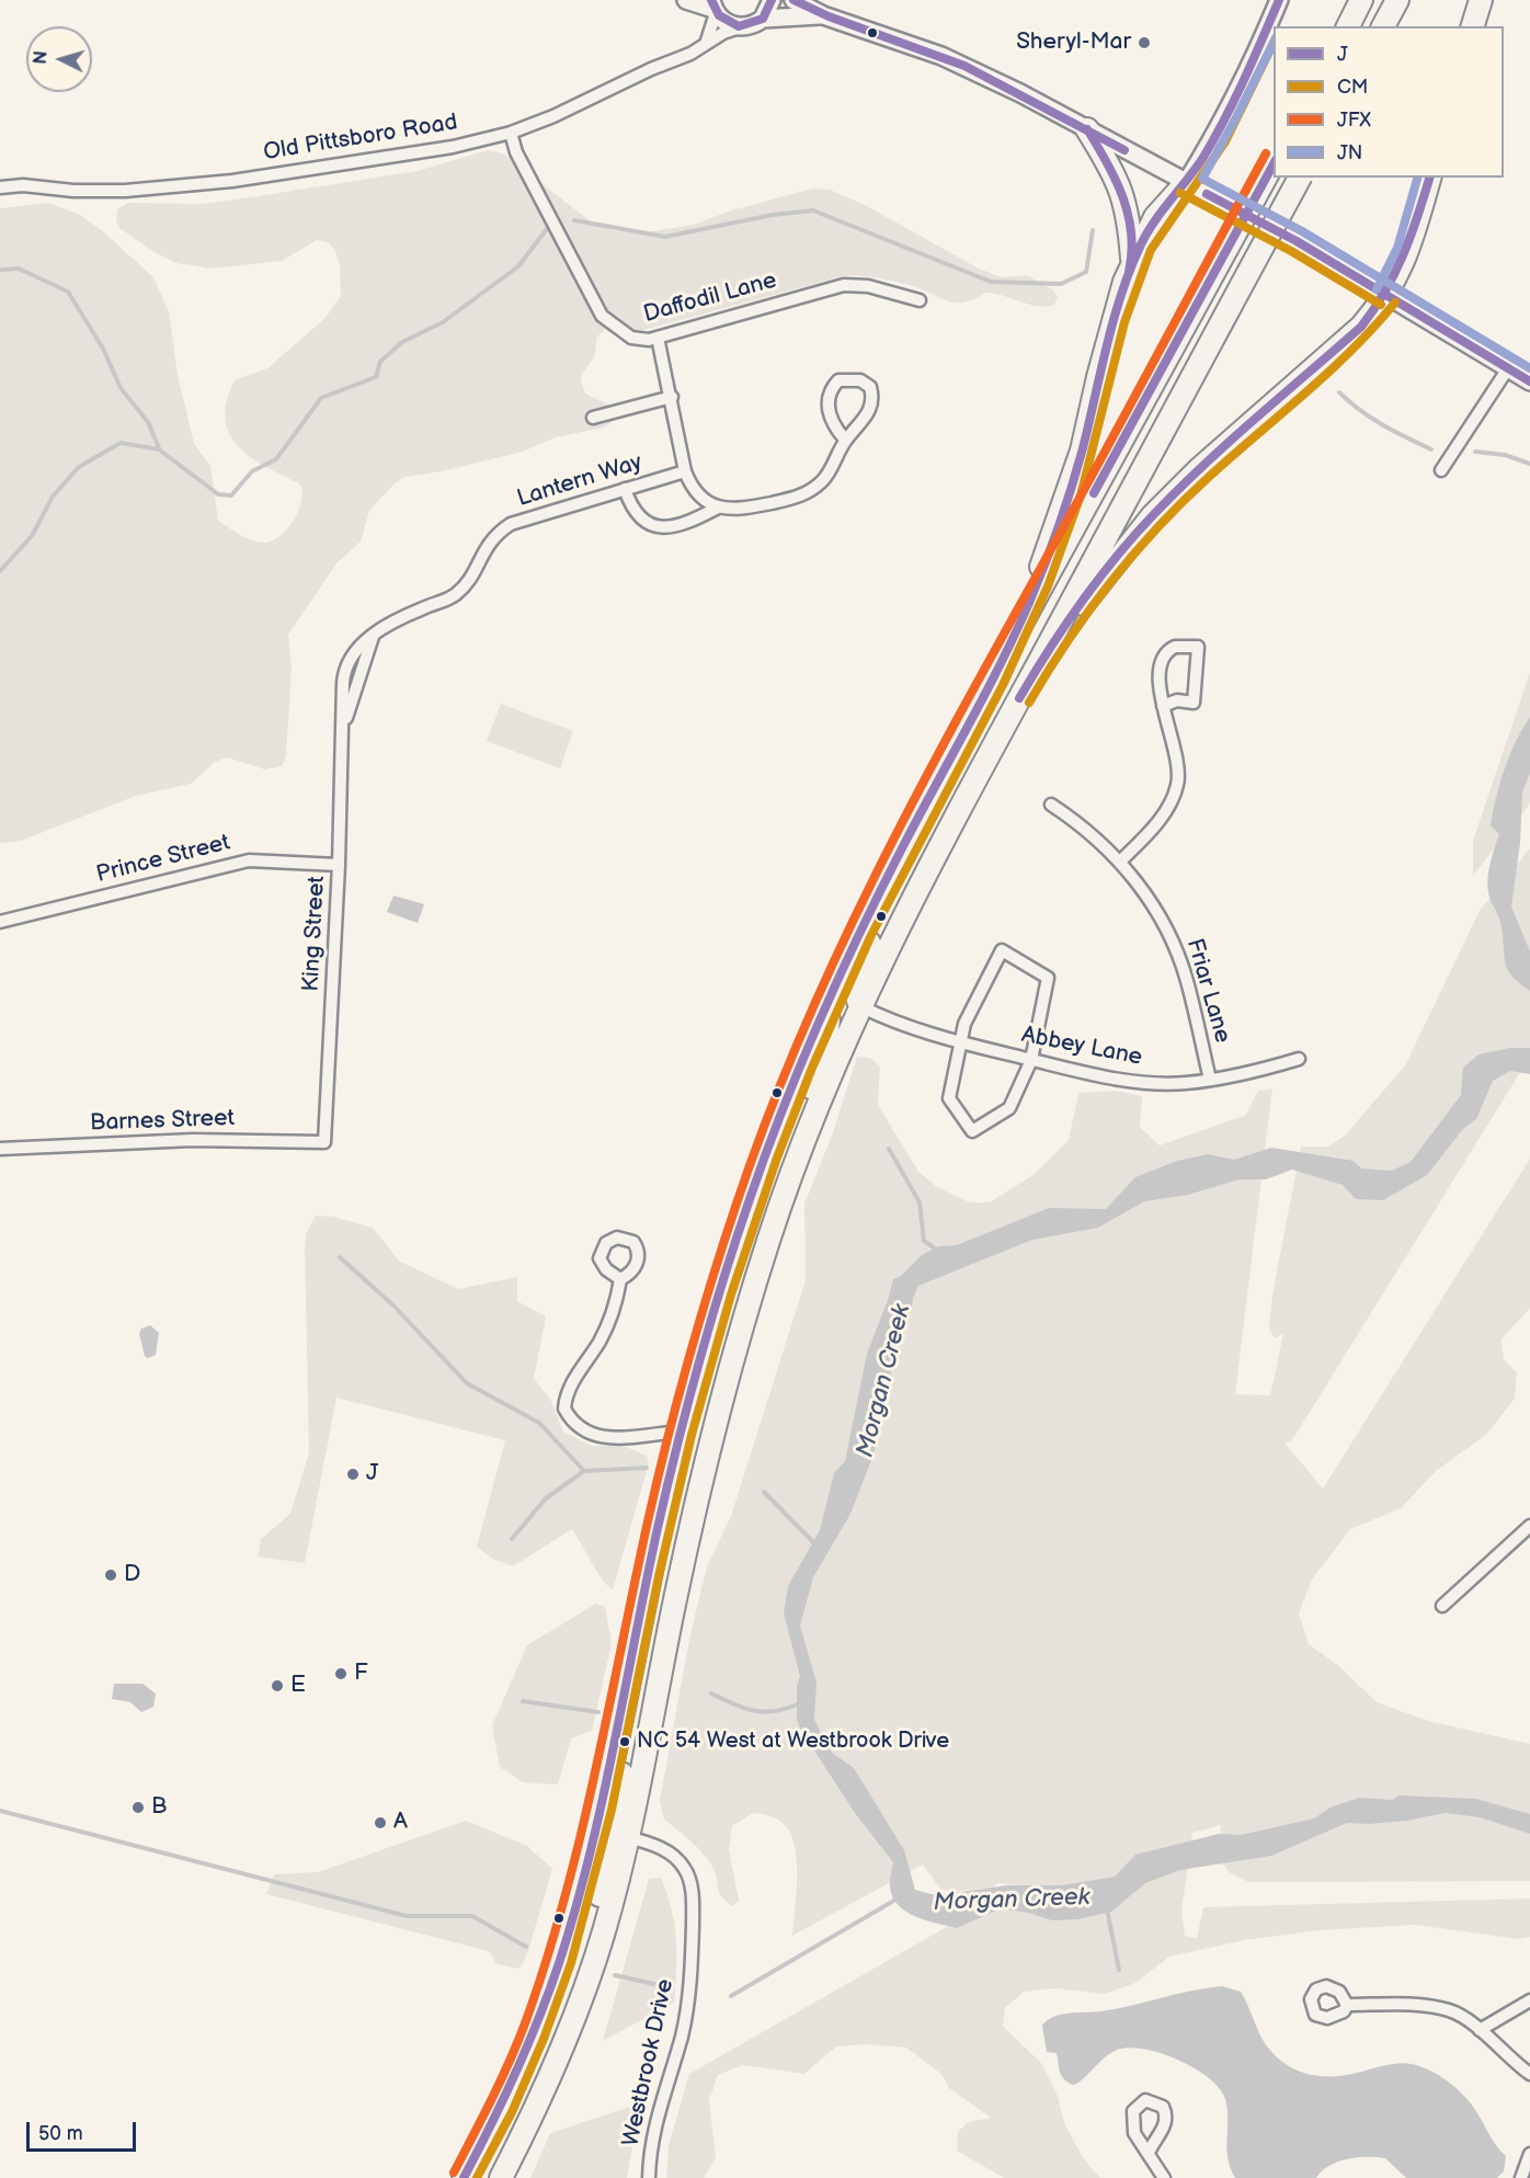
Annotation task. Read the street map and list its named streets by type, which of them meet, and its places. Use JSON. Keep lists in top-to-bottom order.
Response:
{
  "streets": {
    "street": [
      "Old Pittsboro Road",
      "Daffodil Lane",
      "Lantern Way",
      "Prince Street",
      "King Street",
      "Friar Lane",
      "Abbey Lane",
      "Barnes Street",
      "Westbrook Drive"
    ]
  },
  "crossings": [
    ["Old Pittsboro Road", "Daffodil Lane"],
    ["Lantern Way", "King Street"],
    ["Prince Street", "King Street"],
    ["King Street", "Barnes Street"],
    ["Friar Lane", "Abbey Lane"]
  ],
  "water": ["Morgan Creek"],
  "places": [
    "Sheryl-Mar",
    "J",
    "D",
    "F",
    "E",
    "NC 54 West at Westbrook Drive",
    "B",
    "A"
  ],
  "lines": [
    "transit line J",
    "transit line JN",
    "transit line CM",
    "transit line JFX"
  ],
  "legend": [
    "J",
    "CM",
    "JFX",
    "JN"
  ],
  "scale_bar": "50 m",
  "north": "left"
}
